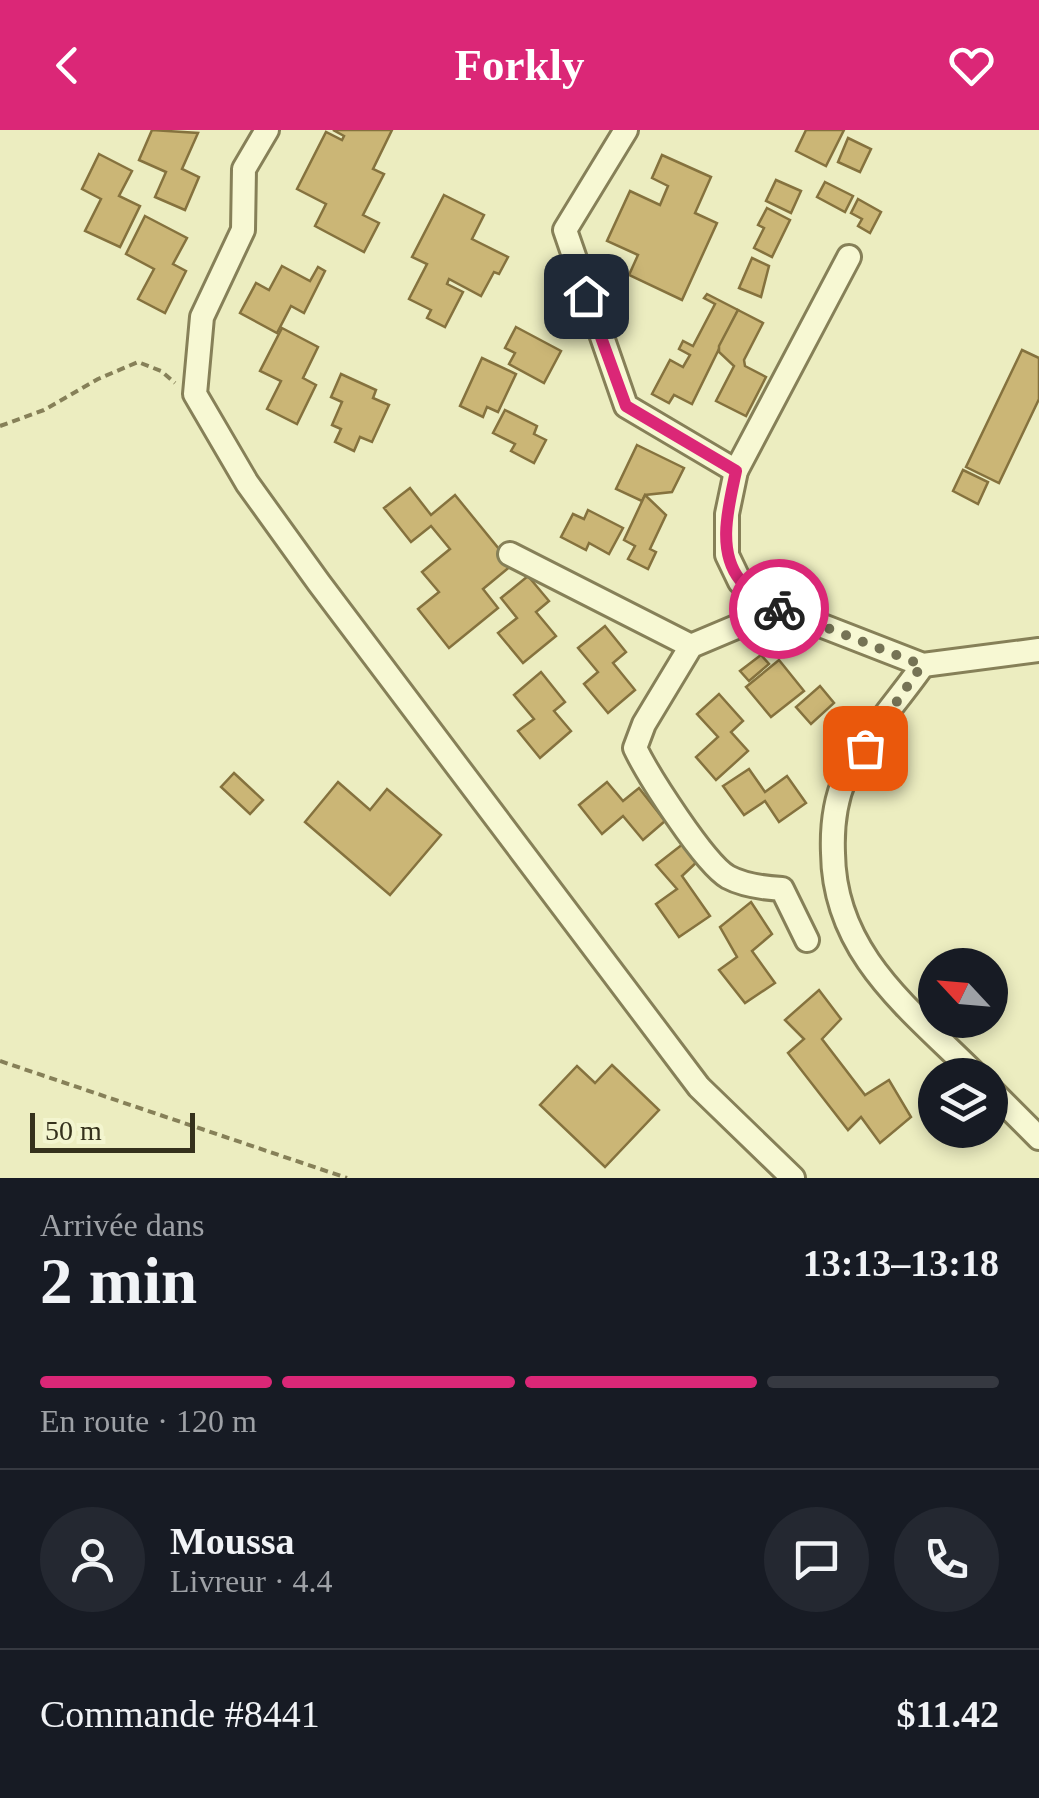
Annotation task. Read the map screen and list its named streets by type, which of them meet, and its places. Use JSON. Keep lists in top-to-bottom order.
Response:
{
  "scale_bar": "50 m",
  "north": "top left",
  "page": {
    "header": "Forkly",
    "scale": "50 m",
    "heading": ["2 min", "Arrivée dans", "13:13–13:18"],
    "panel": [
      "Moussa",
      "Livreur · 4.4",
      "Commande #8441",
      "$11.42"
    ],
    "bar": "En route · 120 m"
  }
}
